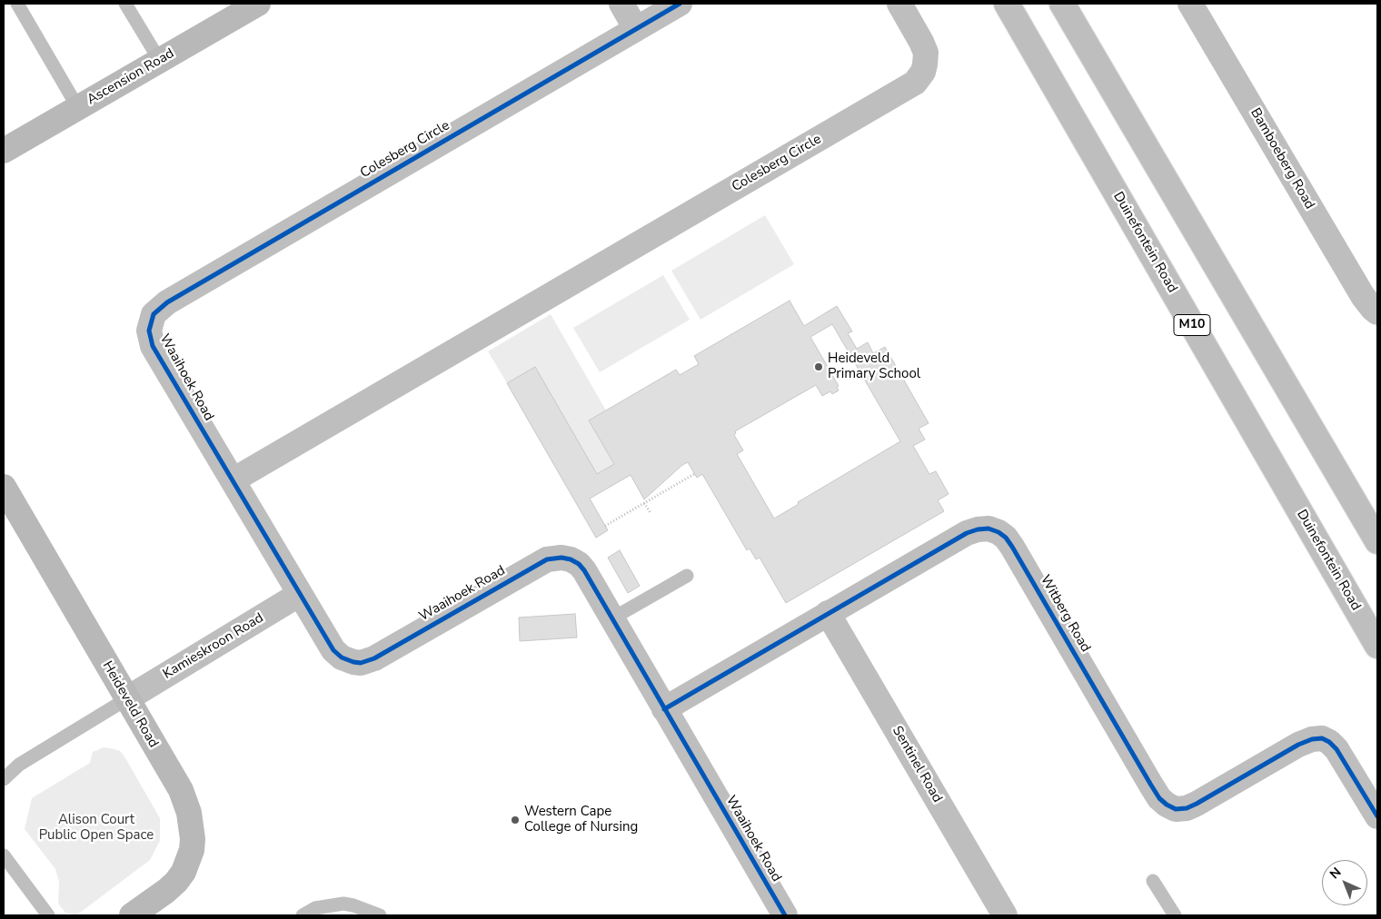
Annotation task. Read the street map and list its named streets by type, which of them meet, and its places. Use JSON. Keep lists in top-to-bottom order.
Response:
{
  "streets": {
    "street": [
      "Ascension Road",
      "Colesberg Circle",
      "Bamboeberg Road",
      "Duinefontein Road",
      "M10",
      "Waaihoek Road",
      "Witberg Road",
      "Kamieskroon Road",
      "Heideveld Road",
      "Sentinel Road"
    ]
  },
  "crossings": [
    ["Colesberg Circle", "Waaihoek Road"],
    ["Waaihoek Road", "Witberg Road"],
    ["Waaihoek Road", "Kamieskroon Road"],
    ["Witberg Road", "Sentinel Road"],
    ["Kamieskroon Road", "Heideveld Road"]
  ],
  "parks": ["Alison Court Public Open Space"],
  "places": ["Heideveld Primary School", "Western Cape College of Nursing"],
  "north": "top left"
}
